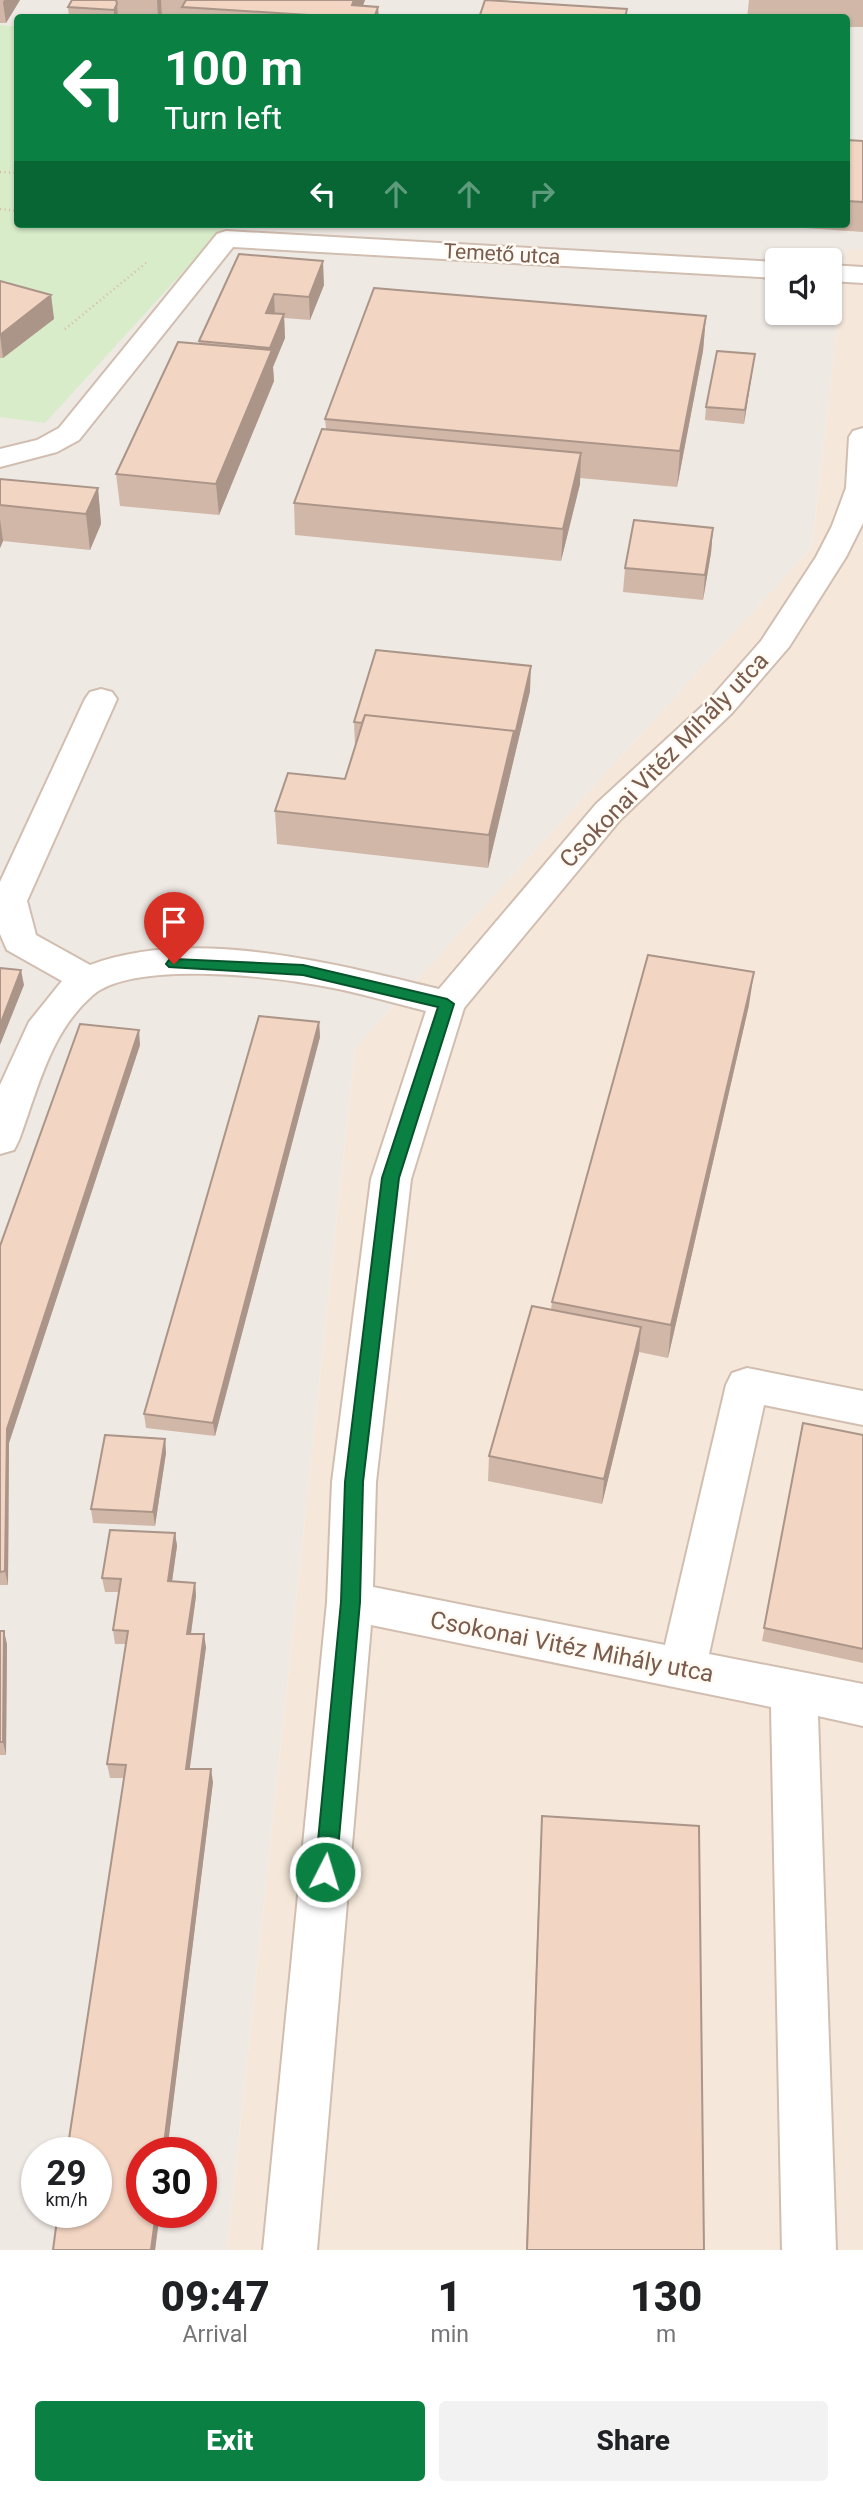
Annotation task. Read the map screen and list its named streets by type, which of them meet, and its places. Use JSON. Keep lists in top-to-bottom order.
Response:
{
  "streets": {
    "street": ["Temető utca", "Csokonai Vitéz Mihály utca"]
  },
  "page": {
    "turn": ["100 m", "Turn left"],
    "speed": "29 km/h",
    "limit": "30",
    "eta": [
      "09:47",
      "Arrival",
      "1",
      "min",
      "130",
      "m"
    ],
    "buttons": ["Exit", "Share"]
  }
}
